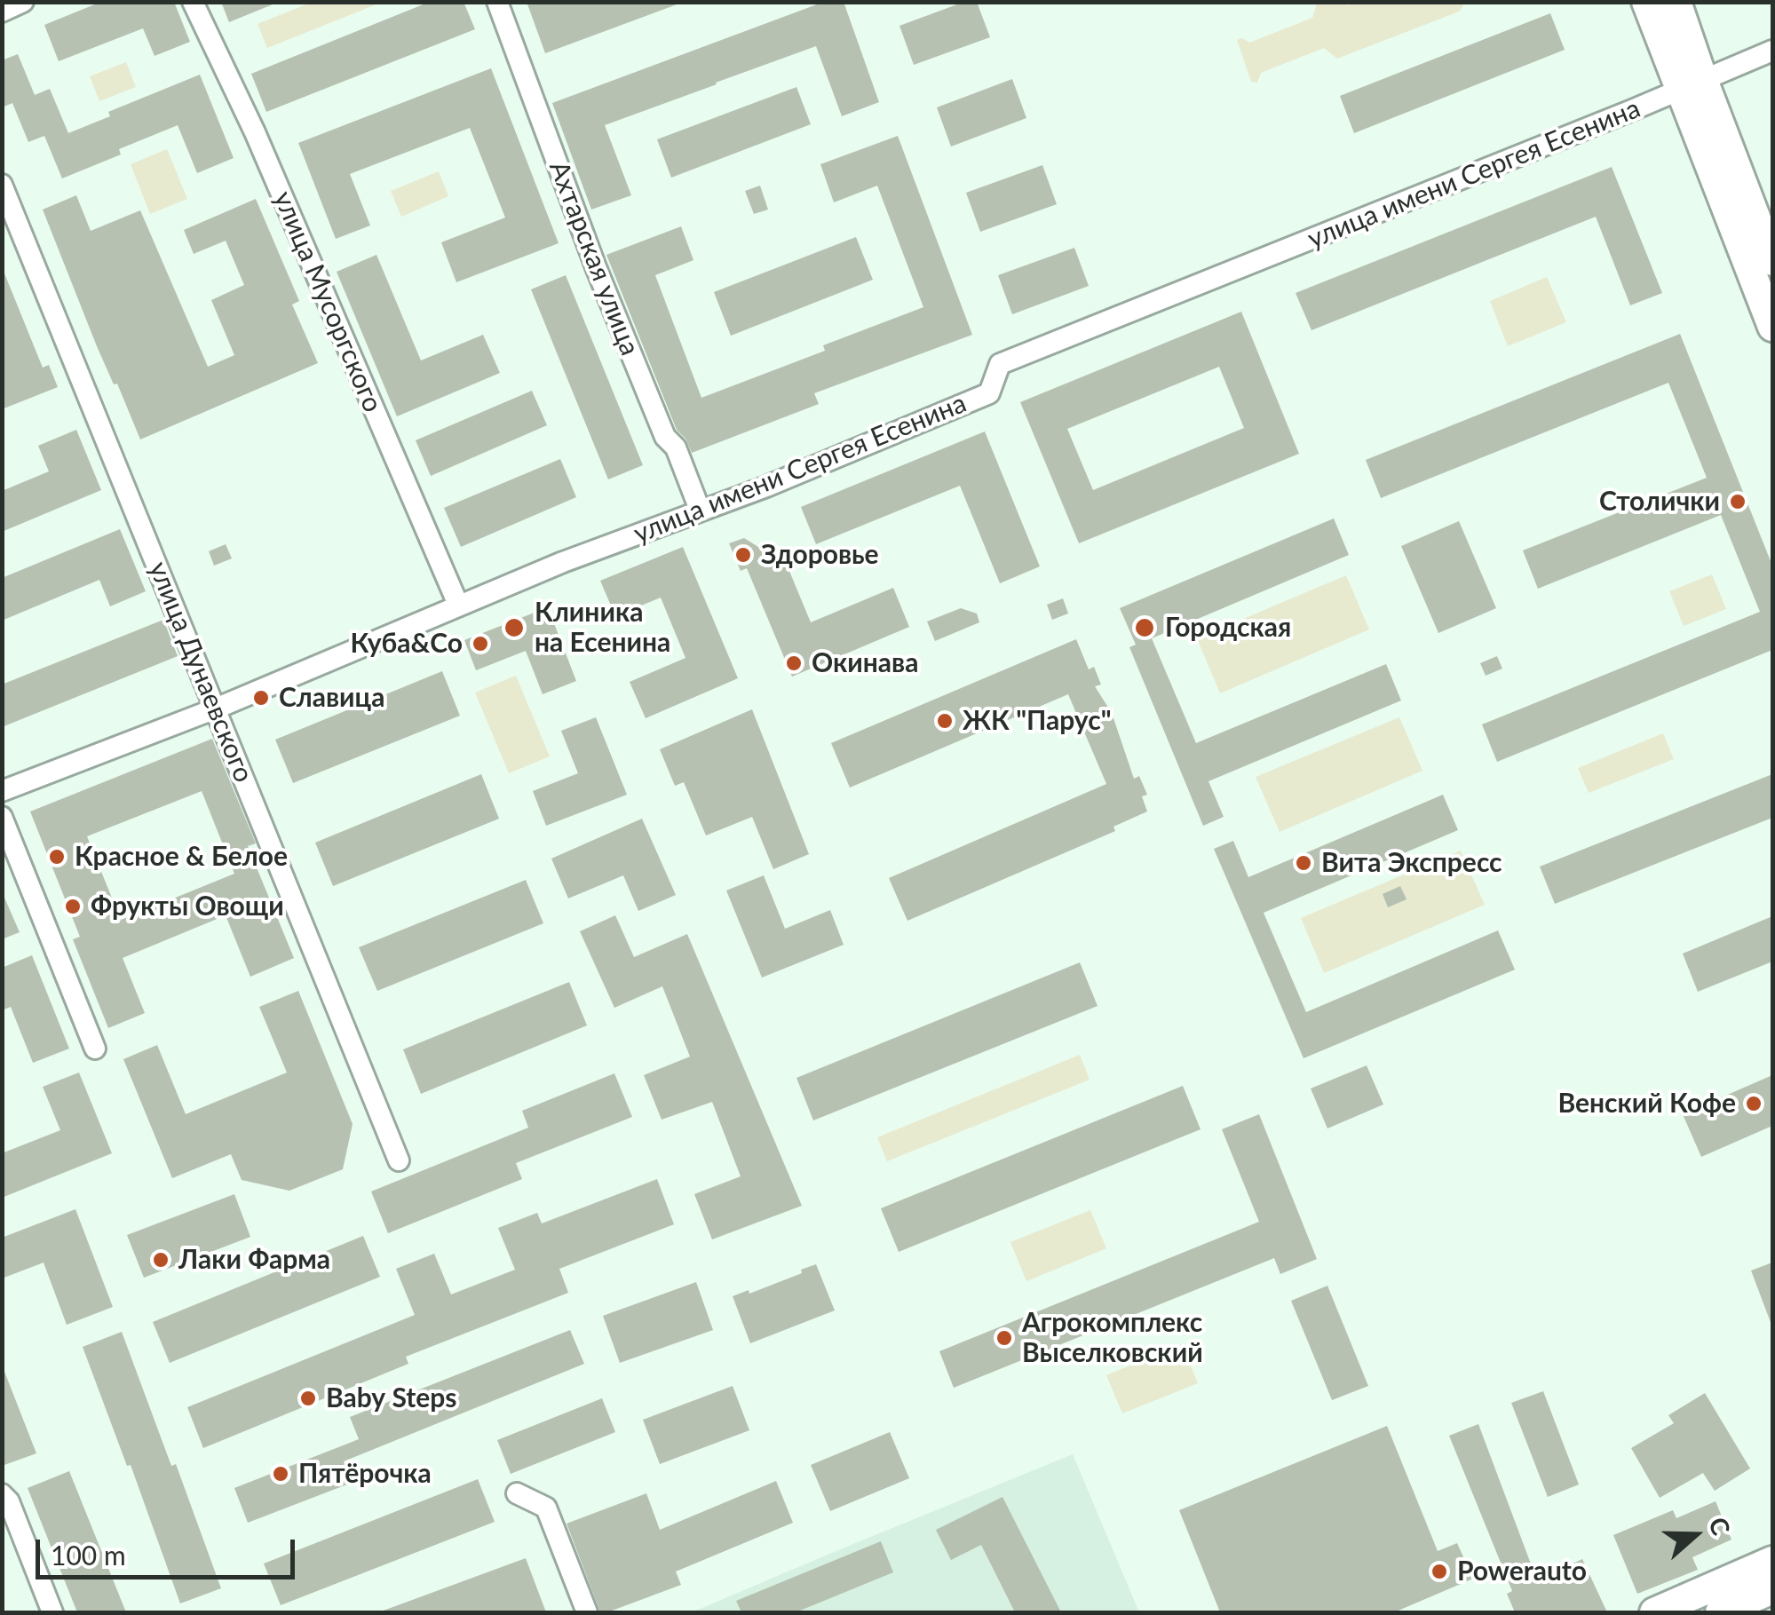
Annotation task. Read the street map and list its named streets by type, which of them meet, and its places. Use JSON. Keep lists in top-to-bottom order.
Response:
{
  "streets": {
    "street": [
      "улица имени Сергея Есенина",
      "Ахтарская улица",
      "улица Мусоргского",
      "улица Дунаевского"
    ]
  },
  "crossings": [
    ["улица имени Сергея Есенина", "Ахтарская улица"],
    ["улица имени Сергея Есенина", "улица Мусоргского"],
    ["улица имени Сергея Есенина", "улица Дунаевского"]
  ],
  "places": [
    "Столички",
    "Здоровье",
    "Клиника на Есенина",
    "Городская",
    "Куба&Co",
    "Окинава",
    "Славица",
    "ЖК \"Парус\"",
    "Красное & Белое",
    "Вита Экспресс",
    "Фрукты Овощи",
    "Венский Кофе",
    "Лаки Фарма",
    "Агрокомплекс Выселковский",
    "Baby Steps",
    "Пятёрочка",
    "Powerauto"
  ],
  "scale_bar": "100 m",
  "north": "right"
}
